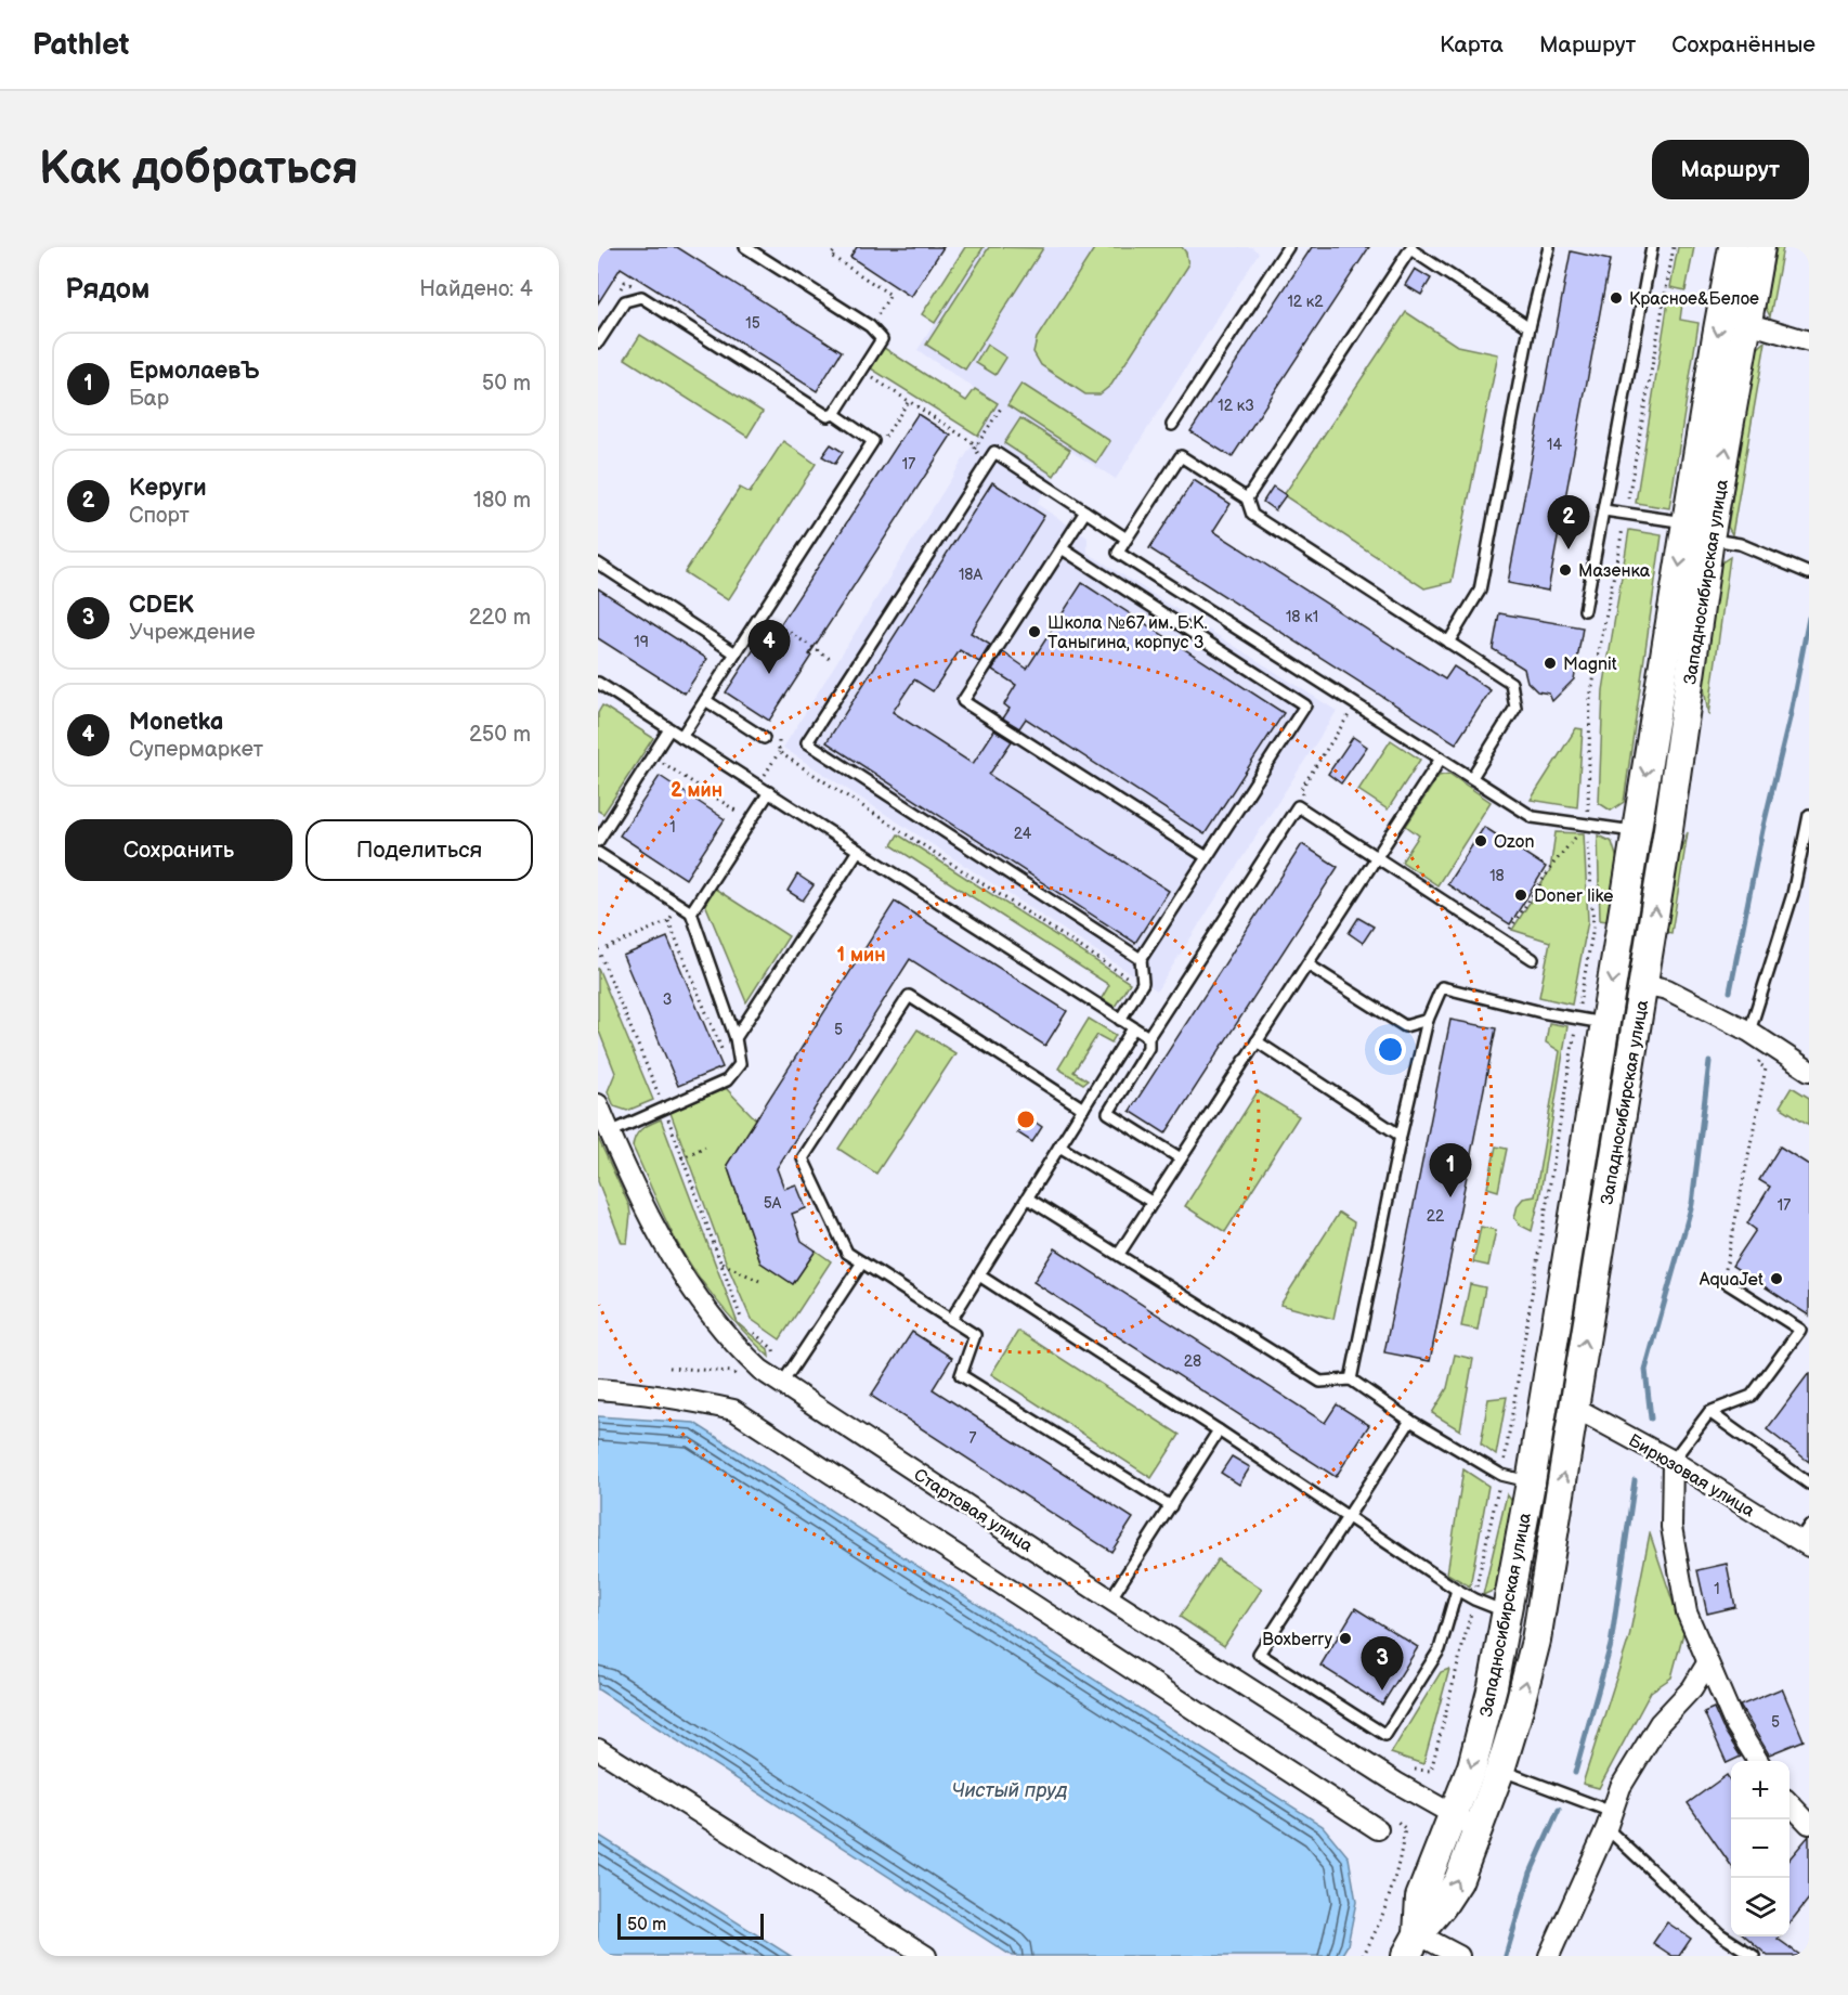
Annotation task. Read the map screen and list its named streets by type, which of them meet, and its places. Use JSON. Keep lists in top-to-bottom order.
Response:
{
  "streets": {
    "main road": ["Западносибирская улица"],
    "street": ["Бирюзовая улица", "Стартовая улица"]
  },
  "crossings": [
    ["Западносибирская улица", "Бирюзовая улица"],
    ["Западносибирская улица", "Стартовая улица"]
  ],
  "water": ["Чистый пруд"],
  "places": [
    "Красное&Белое",
    "Мазенка",
    "Школа №67 им. Б.К. Таныгина, корпус 3",
    "Magnit",
    "Ozon",
    "Doner like",
    "AquaJet",
    "Boxberry"
  ],
  "house_numbers": [
    "12 к2",
    "15",
    "12 к3",
    "14",
    "17",
    "18А",
    "18 к1",
    "19",
    "1",
    "24",
    "18",
    "3",
    "5",
    "5А",
    "17",
    "22",
    "28",
    "7",
    "1",
    "5"
  ],
  "scale_bar": "50 m",
  "page": {
    "header": "Pathlet",
    "nav": ["Карта", "Маршрут", "Сохранённые"],
    "buttons": [
      "Маршрут",
      ["Сохранить", "Поделиться"]
    ],
    "title": "Как добраться",
    "heading": ["Рядом", "Найдено: 4"],
    "list": [
      {
        "mark": "1",
        "name": "ЕрмолаевЪ",
        "note": "Бар",
        "value": "50 m"
      },
      {
        "mark": "2",
        "name": "Керуги",
        "note": "Спорт",
        "value": "180 m"
      },
      {
        "mark": "3",
        "name": "CDEK",
        "note": "Учреждение",
        "value": "220 m"
      },
      {
        "mark": "4",
        "name": "Monetka",
        "note": "Супермаркет",
        "value": "250 m"
      }
    ],
    "pins": [
      "2",
      "4",
      "1",
      "3"
    ],
    "map_buttons": ["+", "−"],
    "scale": "50 m"
  },
  "rings": ["2 мин", "1 мин"]
}
